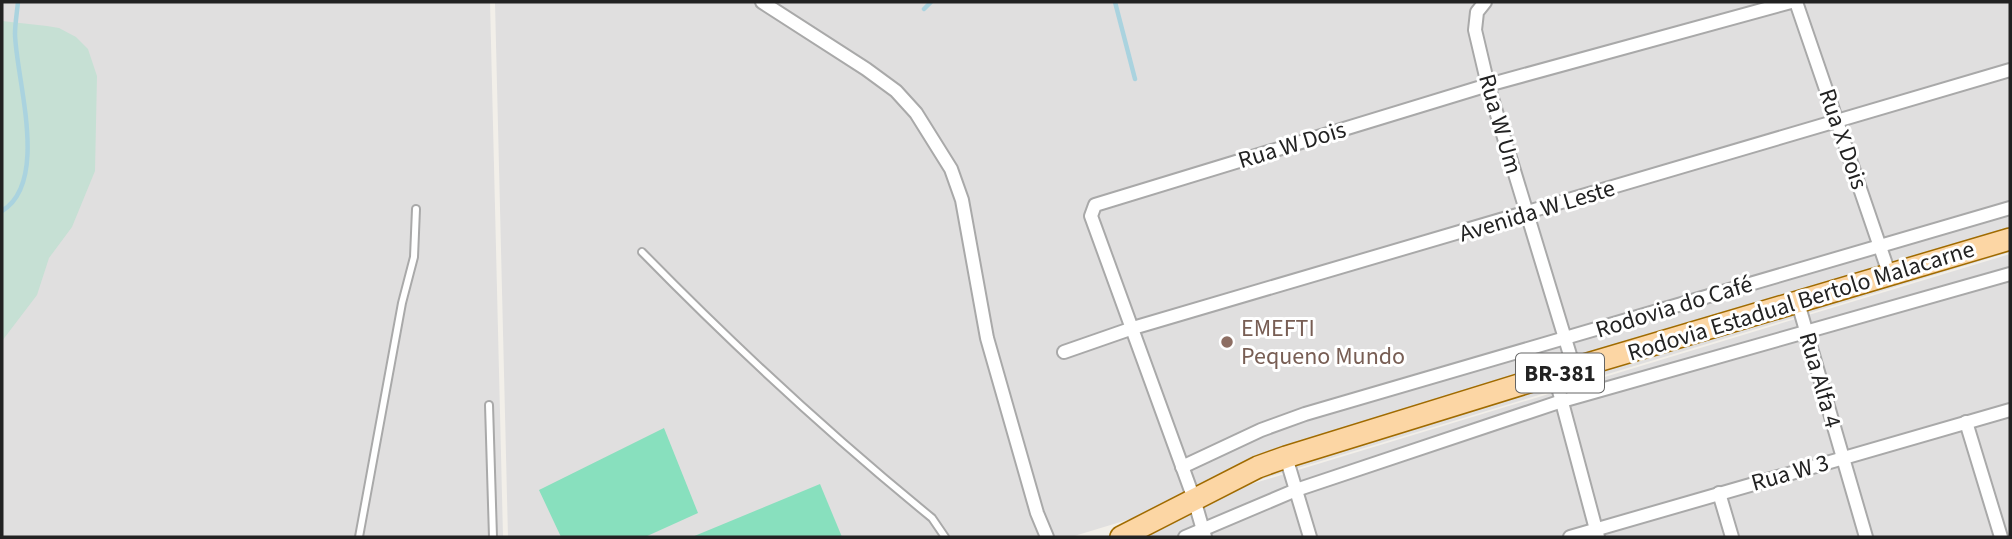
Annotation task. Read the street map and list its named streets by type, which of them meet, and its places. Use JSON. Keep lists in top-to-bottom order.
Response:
{
  "streets": {
    "main road": ["Rodovia Estadual Bertolo Malacarne", "BR-381"],
    "street": [
      "Rua W Um",
      "Rua X Dois",
      "Rua W Dois",
      "Avenida W Leste",
      "Rodovia do Café",
      "Rua Alfa 4",
      "Rua W 3"
    ]
  },
  "crossings": [
    ["Rua W Um", "Rua W Dois"],
    ["Rua W Um", "Avenida W Leste"],
    ["Rua W Um", "Rodovia Estadual Bertolo Malacarne"],
    ["Rua W Um", "Rodovia do Café"],
    ["Rua W Um", "Rua W 3"],
    ["Rua X Dois", "Rua W Dois"],
    ["Rua X Dois", "Avenida W Leste"],
    ["Rua X Dois", "Rodovia Estadual Bertolo Malacarne"],
    ["Rua X Dois", "Rodovia do Café"],
    ["Rua W Dois", "Avenida W Leste"],
    ["Rua W Dois", "Rodovia Estadual Bertolo Malacarne"],
    ["Rua W Dois", "Rodovia do Café"],
    ["Rodovia Estadual Bertolo Malacarne", "Rua Alfa 4"],
    ["Rua Alfa 4", "Rua W 3"]
  ],
  "places": ["EMEFTI Pequeno Mundo"]
}
